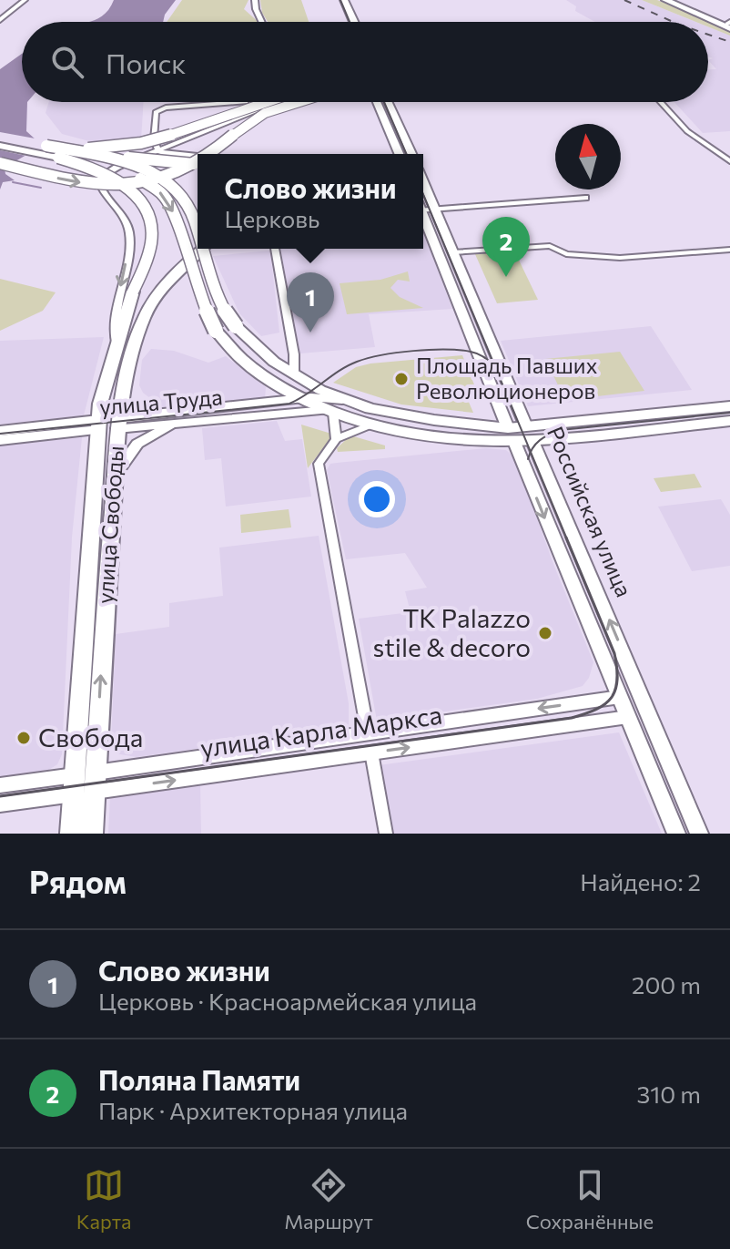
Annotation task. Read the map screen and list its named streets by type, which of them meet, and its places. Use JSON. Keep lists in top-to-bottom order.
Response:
{
  "streets": {
    "main road": [
      "улица Труда",
      "Российская улица",
      "улица Свободы",
      "улица Карла Маркса"
    ]
  },
  "crossings": [
    ["улица Труда", "Российская улица"],
    ["улица Труда", "улица Свободы"],
    ["Российская улица", "улица Карла Маркса"],
    ["улица Свободы", "улица Карла Маркса"]
  ],
  "places": ["Площадь Павших Революционеров", "ТК Palazzo stile & decoro", "Свобода"],
  "north": "top",
  "page": {
    "search": "Поиск",
    "popup": ["Слово жизни", "Церковь"],
    "pins": ["2", "1"],
    "heading": ["Рядом", "Найдено: 2"],
    "list": [
      {
        "mark": "1",
        "name": "Слово жизни",
        "note": "Церковь · Красноармейская улица",
        "value": "200 m"
      },
      {
        "mark": "2",
        "name": "Поляна Памяти",
        "note": "Парк · Архитекторная улица",
        "value": "310 m"
      }
    ],
    "nav": ["Карта", "Маршрут", "Сохранённые"]
  }
}
